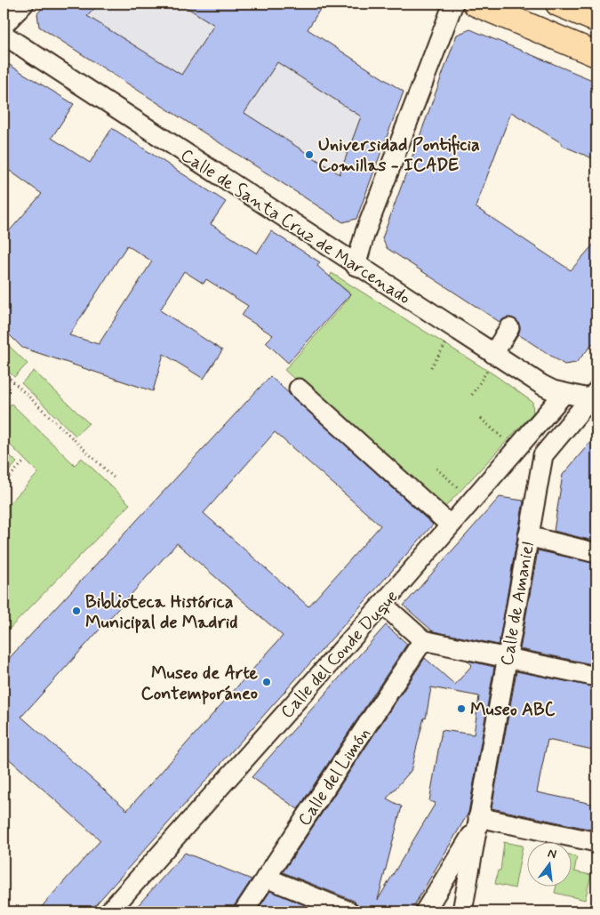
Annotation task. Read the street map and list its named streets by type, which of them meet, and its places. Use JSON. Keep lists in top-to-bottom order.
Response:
{
  "streets": {
    "street": [
      "Calle de Santa Cruz de Marcenado",
      "Calle de Amaniel",
      "Calle del Conde Duque",
      "Calle del Limón"
    ]
  },
  "crossings": [
    ["Calle de Santa Cruz de Marcenado", "Calle de Amaniel"],
    ["Calle de Santa Cruz de Marcenado", "Calle del Conde Duque"]
  ],
  "places": [
    "Universidad Pontificia Comillas - ICADE",
    "Biblioteca Histórica Municipal de Madrid",
    "Museo de Arte Contemporáneo",
    "Museo ABC"
  ],
  "north": "top"
}
